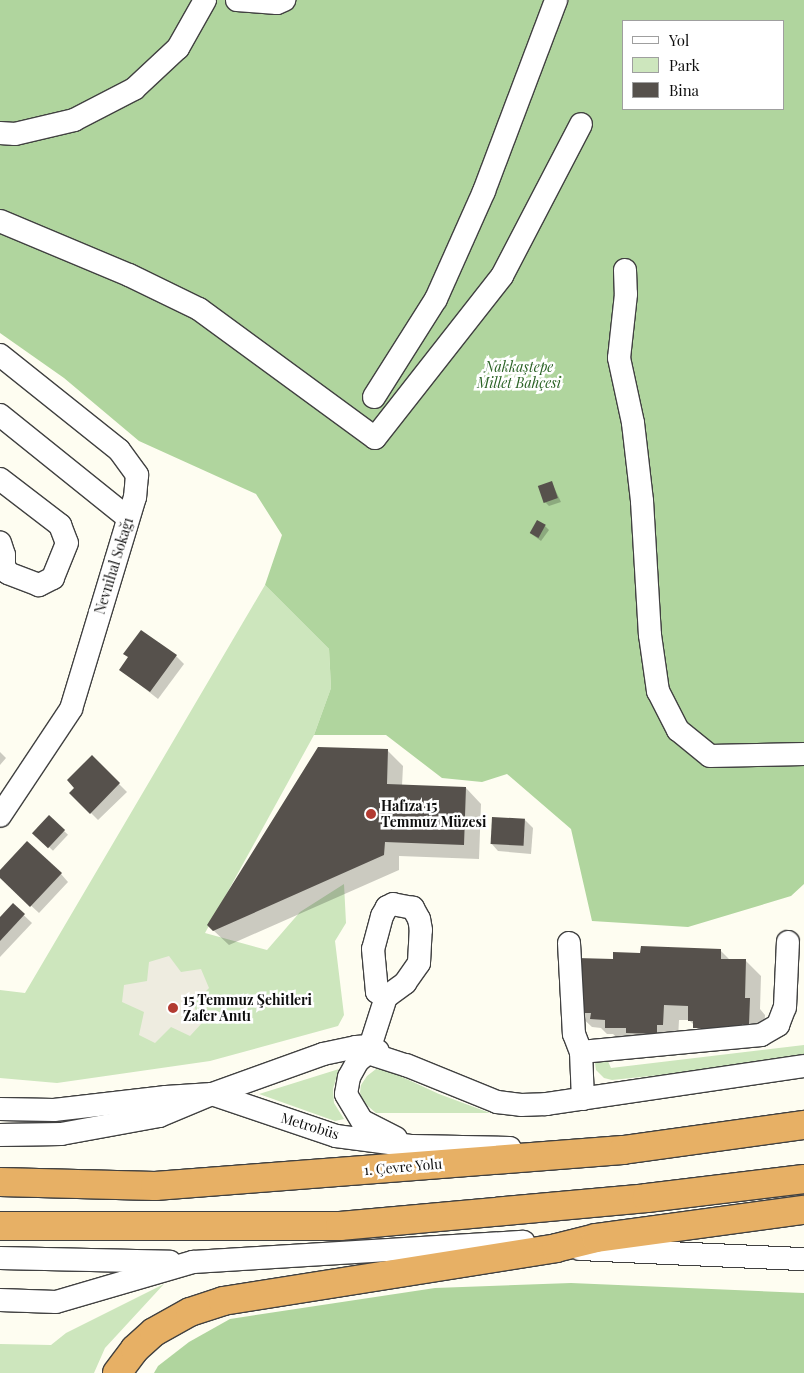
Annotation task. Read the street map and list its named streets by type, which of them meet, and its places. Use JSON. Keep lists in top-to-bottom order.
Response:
{
  "streets": {
    "highway": ["1. Çevre Yolu"],
    "street": ["Nevnihal Sokağı", "Metrobüs"]
  },
  "crossings": [
    ["Metrobüs", "1. Çevre Yolu"]
  ],
  "parks": ["Nakkaştepe Millet Bahçesi"],
  "places": ["Hafıza 15 Temmuz Müzesi", "15 Temmuz Şehitleri Zafer Anıtı"],
  "legend": ["Yol", "Park", "Bina"]
}
